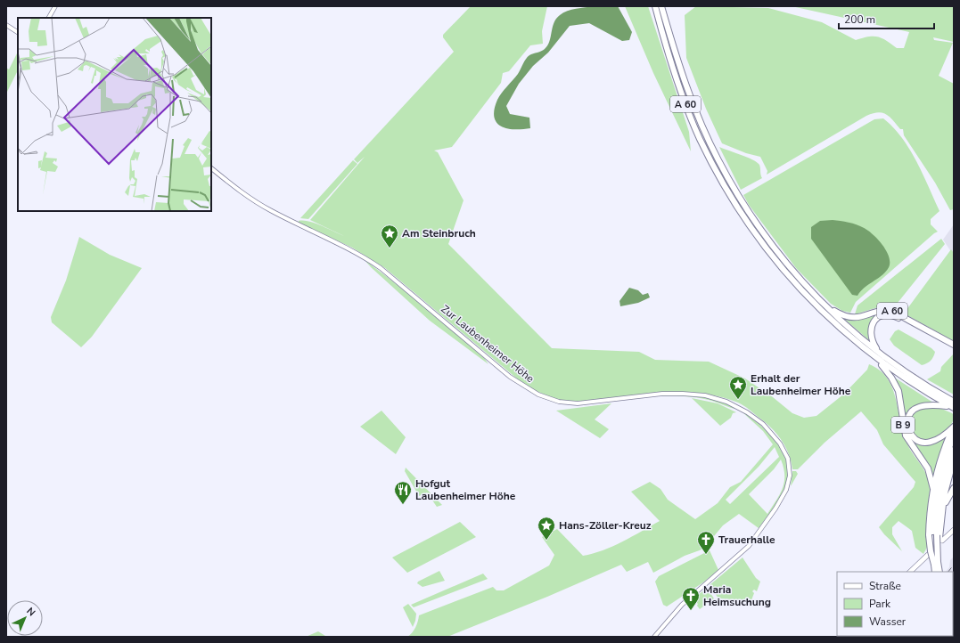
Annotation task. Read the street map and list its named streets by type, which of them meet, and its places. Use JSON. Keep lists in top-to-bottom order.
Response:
{
  "streets": {
    "highway": ["A 60", "B 9"],
    "street": ["Zur Laubenheimer Höhe"]
  },
  "crossings": [
    ["A 60", "B 9"]
  ],
  "places": {
    "place": ["Am Steinbruch", "Erhalt der Laubenheimer Höhe", "Hans-Zöller-Kreuz"],
    "restaurant": ["Hofgut Laubenheimer Höhe"],
    "church": ["Trauerhalle", "Maria Heimsuchung"]
  },
  "legend": ["Straße", "Park", "Wasser"],
  "scale_bar": "200 m",
  "north": "top right"
}
